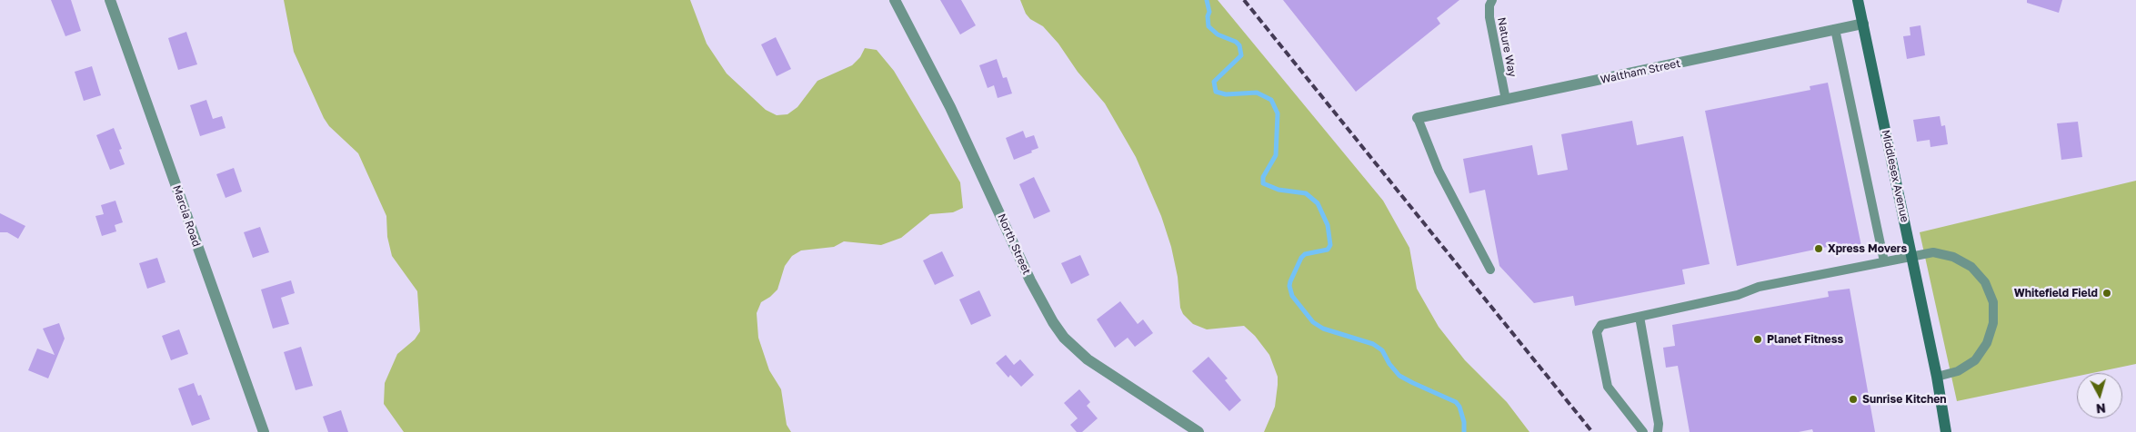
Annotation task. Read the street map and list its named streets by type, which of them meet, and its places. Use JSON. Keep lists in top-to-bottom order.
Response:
{
  "streets": {
    "main road": ["Middlesex Avenue"],
    "street": ["Waltham Street", "Marcia Road", "North Street"],
    "lane": ["Nature Way"]
  },
  "crossings": [
    ["Nature Way", "Waltham Street"],
    ["Waltham Street", "Middlesex Avenue"]
  ],
  "places": [
    "Xpress Movers",
    "Whitefield Field",
    "Planet Fitness",
    "Sunrise Kitchen"
  ],
  "north": "bottom"
}
